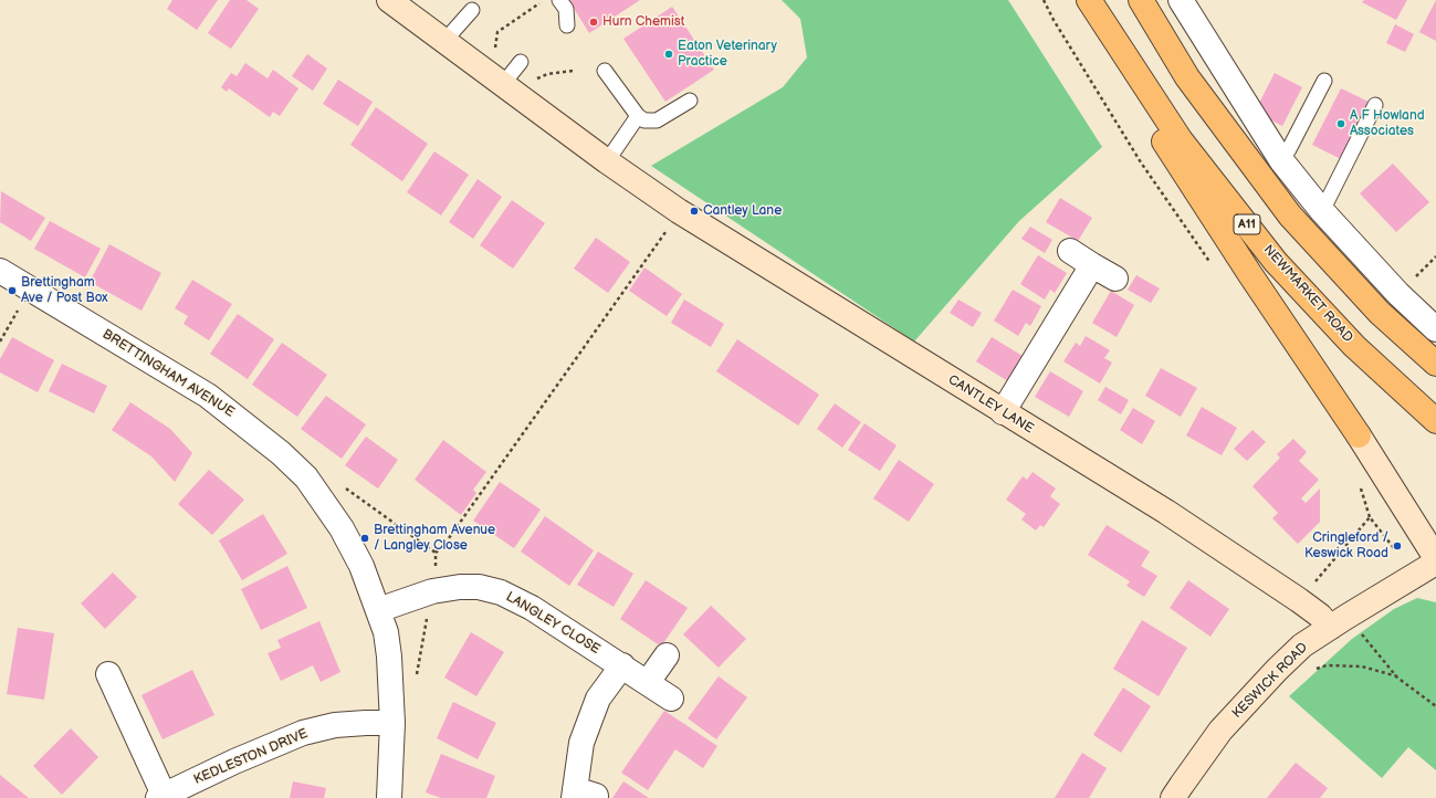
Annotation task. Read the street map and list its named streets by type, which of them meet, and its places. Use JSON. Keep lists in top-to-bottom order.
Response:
{
  "streets": {
    "highway": ["A11", "NEWMARKET ROAD"],
    "street": [
      "BRETTINGHAM AVENUE",
      "CANTLEY LANE",
      "LANGLEY CLOSE",
      "KESWICK ROAD",
      "KEDLESTON DRIVE"
    ]
  },
  "crossings": [
    ["A11", "NEWMARKET ROAD"],
    ["BRETTINGHAM AVENUE", "LANGLEY CLOSE"],
    ["BRETTINGHAM AVENUE", "KEDLESTON DRIVE"],
    ["CANTLEY LANE", "KESWICK ROAD"]
  ],
  "places": [
    "Hurn Chemist",
    "Eaton Veterinary Practice",
    "A F Howland Associates",
    "Cantley Lane",
    "Brettingham Ave / Post Box",
    "Brettingham Avenue / Langley Close",
    "Cringleford / Keswick Road"
  ]
}
